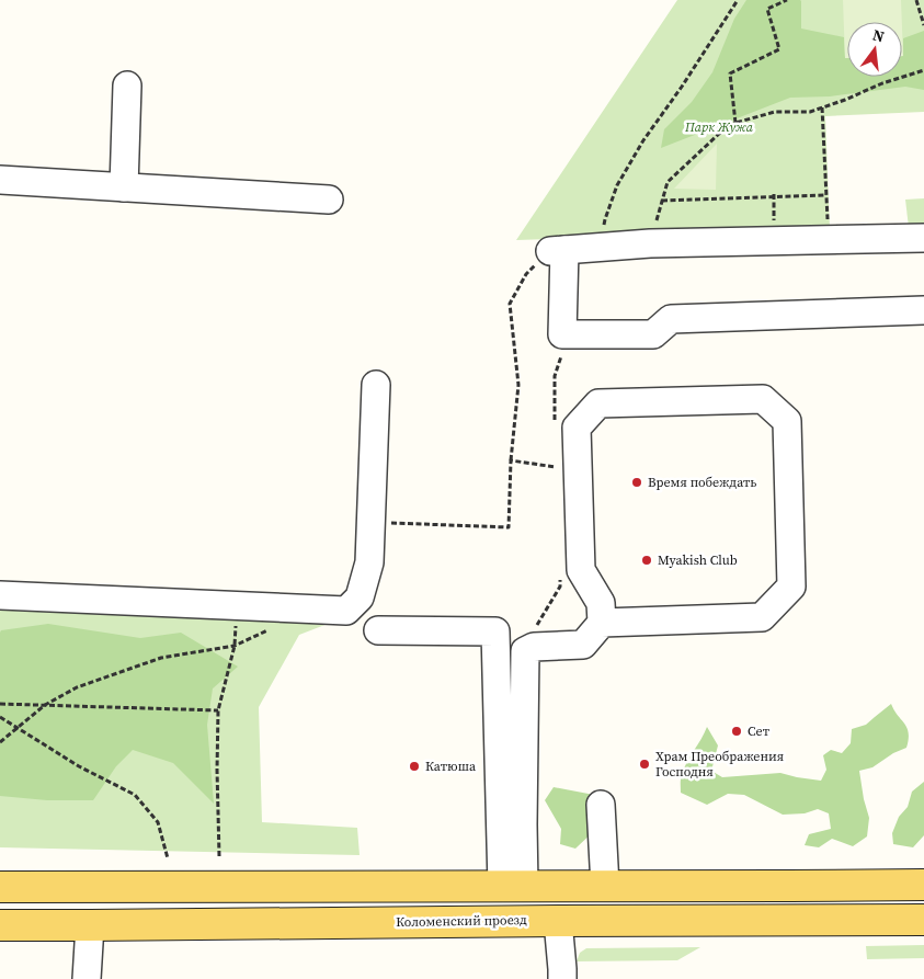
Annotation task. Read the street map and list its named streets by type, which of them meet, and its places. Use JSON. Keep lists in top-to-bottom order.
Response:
{
  "streets": {
    "main road": ["Коломенский проезд"]
  },
  "parks": ["Парк Жужа"],
  "places": [
    "Время побеждать",
    "Myakish Club",
    "Сет",
    "Храм Преображения Господня",
    "Катюша"
  ],
  "north": "top"
}
